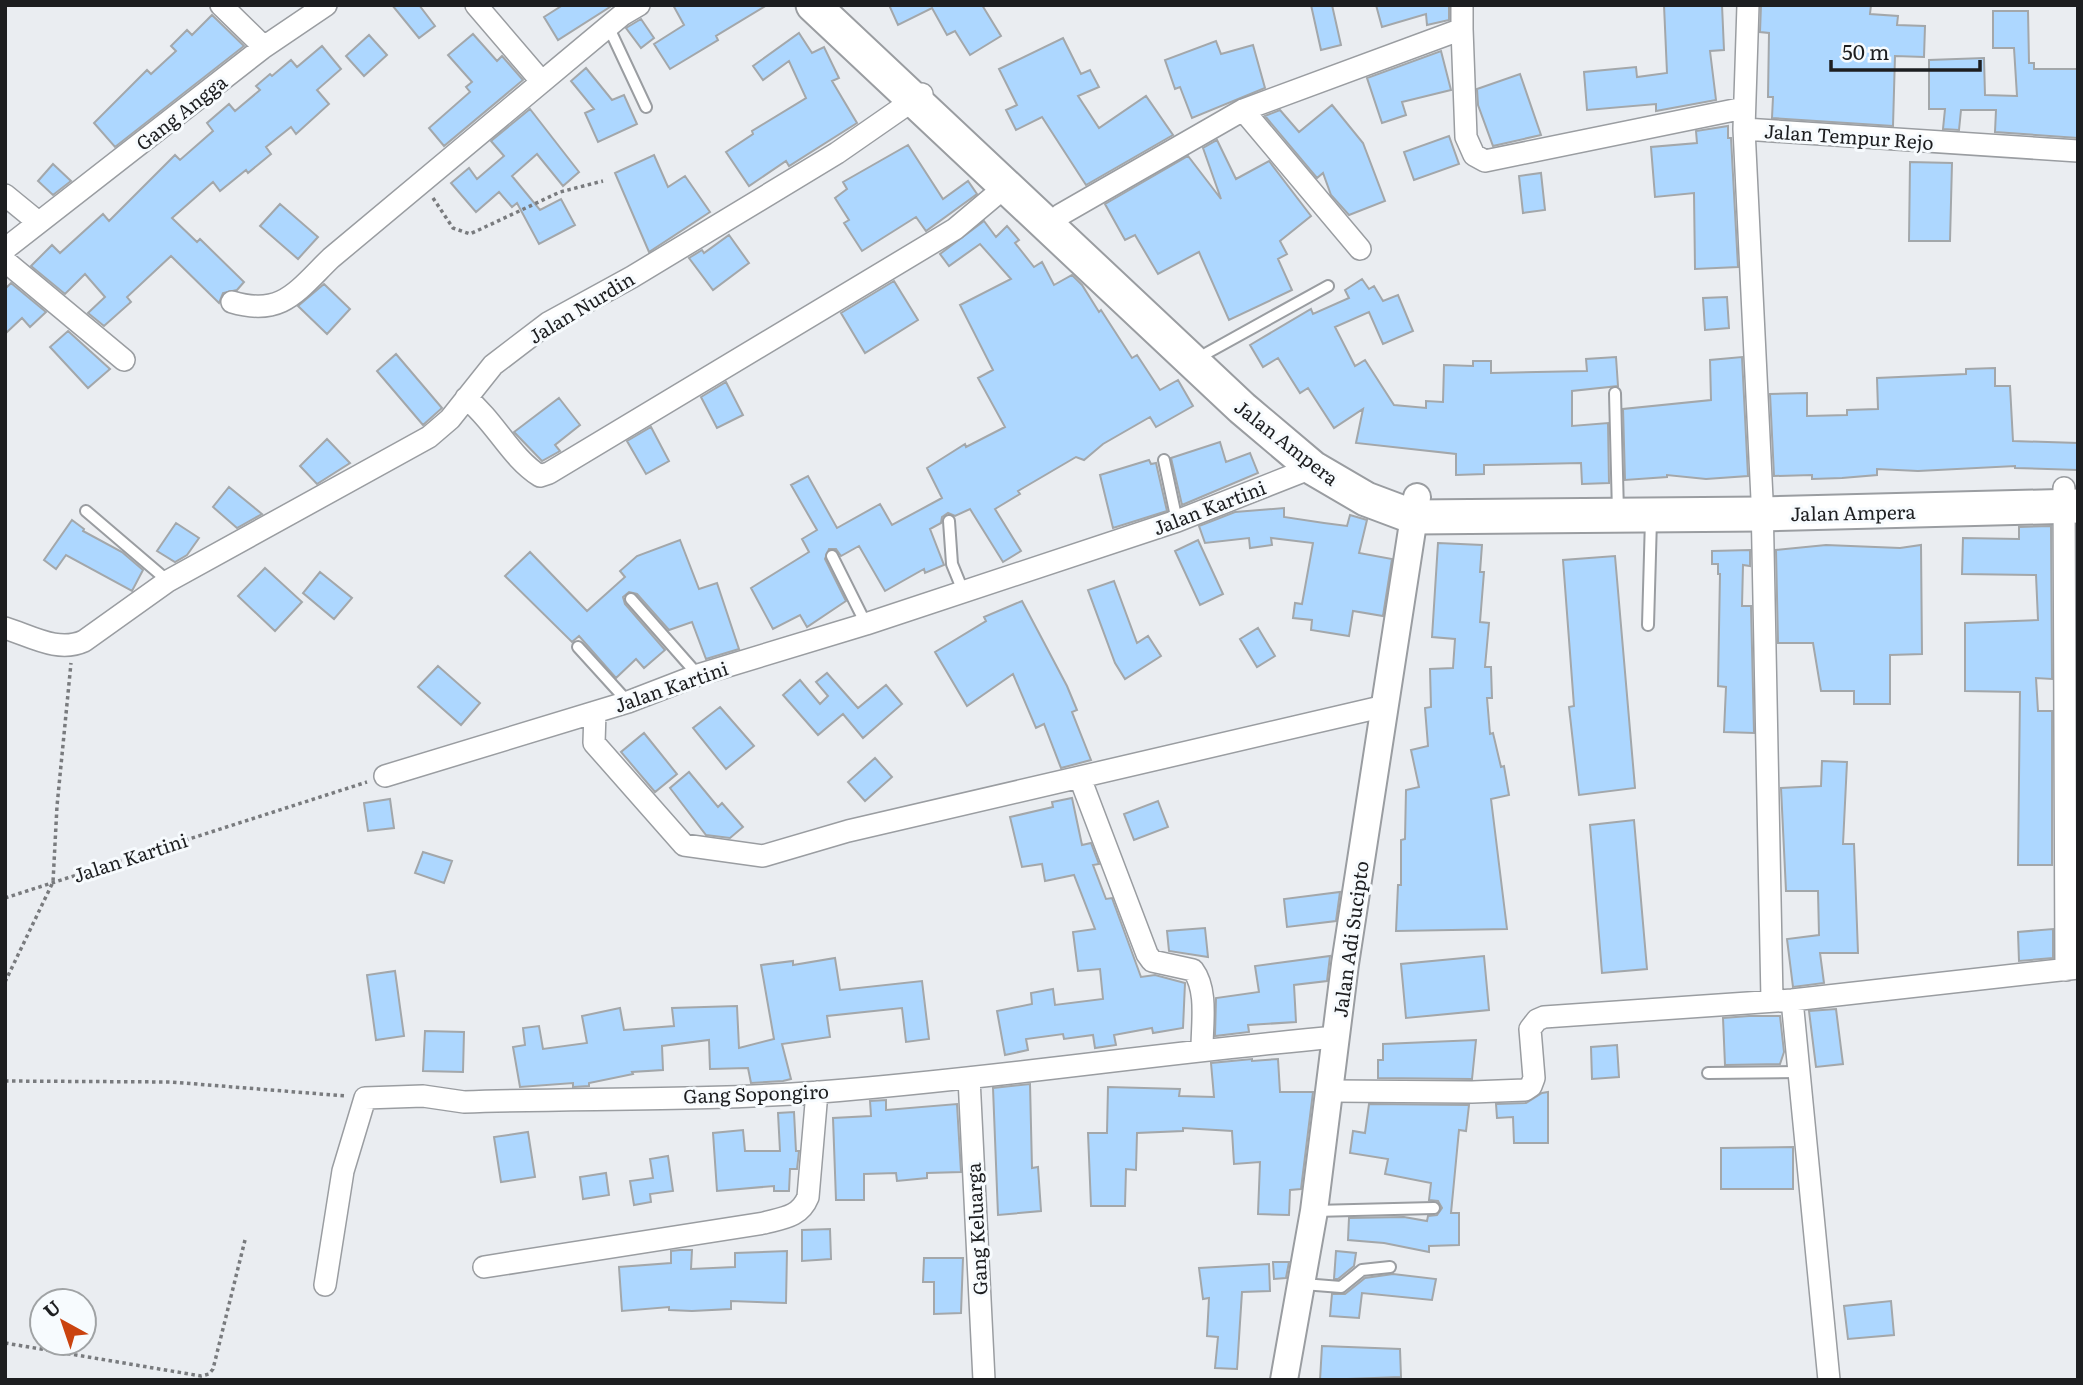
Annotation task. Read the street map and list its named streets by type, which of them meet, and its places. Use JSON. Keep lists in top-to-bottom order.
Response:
{
  "streets": {
    "main road": ["Jalan Ampera"],
    "street": [
      "Gang Angga",
      "Jalan Tempur Rejo",
      "Jalan Nurdin",
      "Jalan Kartini",
      "Jalan Adi Sucipto",
      "Gang Sopongiro",
      "Gang Keluarga"
    ]
  },
  "crossings": [
    ["Jalan Nurdin", "Jalan Ampera"],
    ["Jalan Ampera", "Jalan Kartini"],
    ["Jalan Ampera", "Jalan Adi Sucipto"],
    ["Jalan Adi Sucipto", "Gang Sopongiro"],
    ["Gang Sopongiro", "Gang Keluarga"]
  ],
  "scale_bar": "50 m",
  "north": "top left"
}
